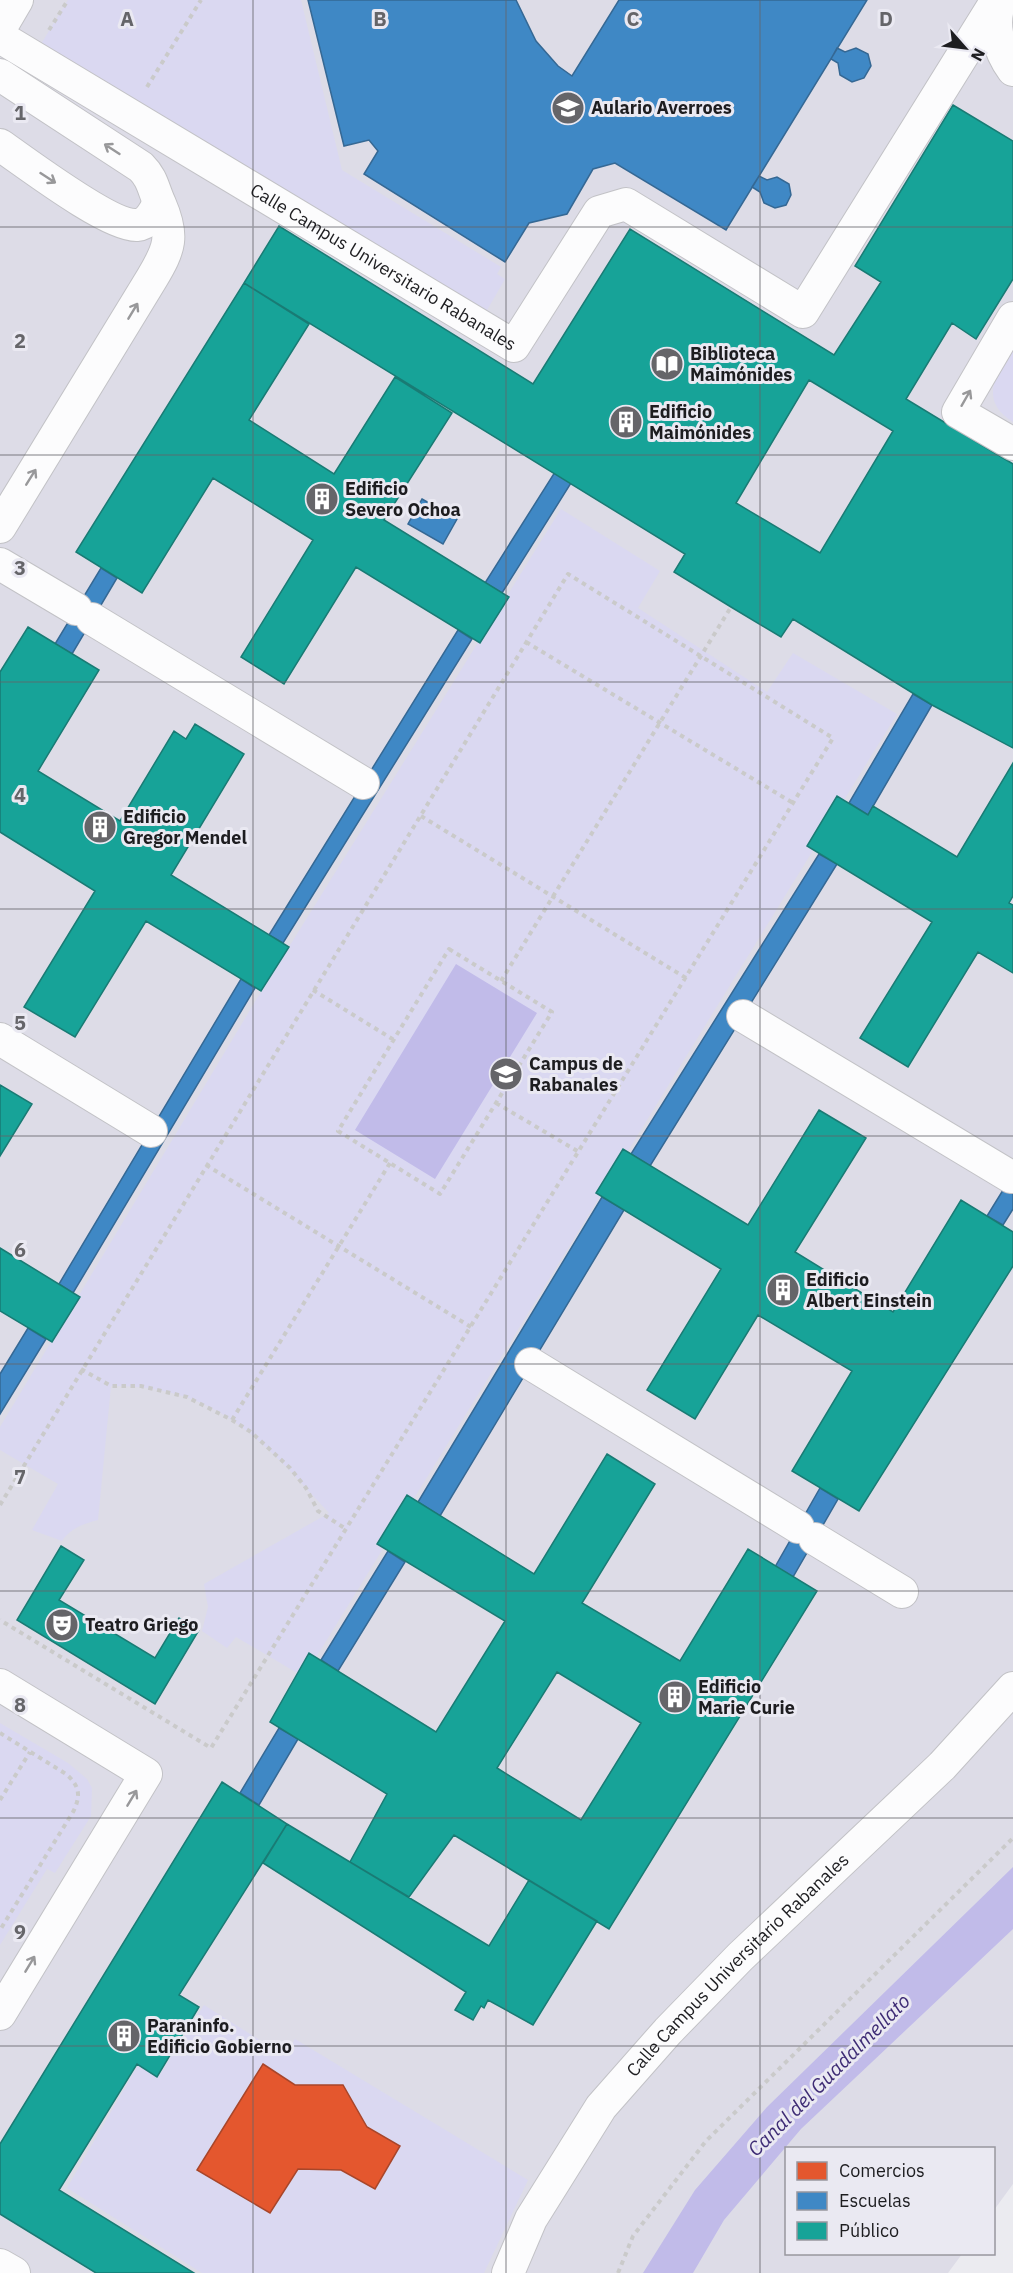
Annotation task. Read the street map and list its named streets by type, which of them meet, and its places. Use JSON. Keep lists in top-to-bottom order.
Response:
{
  "streets": {
    "street": ["Calle Campus Universitario Rabanales"]
  },
  "water": ["Canal del Guadalmellato"],
  "places": {
    "school or university": ["Aulario Averroes", "Campus de Rabanales"],
    "library": ["Biblioteca Maimónides"],
    "building": [
      "Edificio Maimónides",
      "Edificio Severo Ochoa",
      "Edificio Gregor Mendel",
      "Edificio Albert Einstein",
      "Edificio Marie Curie",
      "Paraninfo. Edificio Gobierno"
    ],
    "theatre": ["Teatro Griego"]
  },
  "legend": ["Comercios", "Escuelas", "Público"],
  "north": "bottom right",
  "grid": {
    "columns": [
      "A",
      "B",
      "C",
      "D"
    ],
    "rows": [
      "1",
      "2",
      "3",
      "4",
      "5",
      "6",
      "7",
      "8",
      "9"
    ]
  }
}
